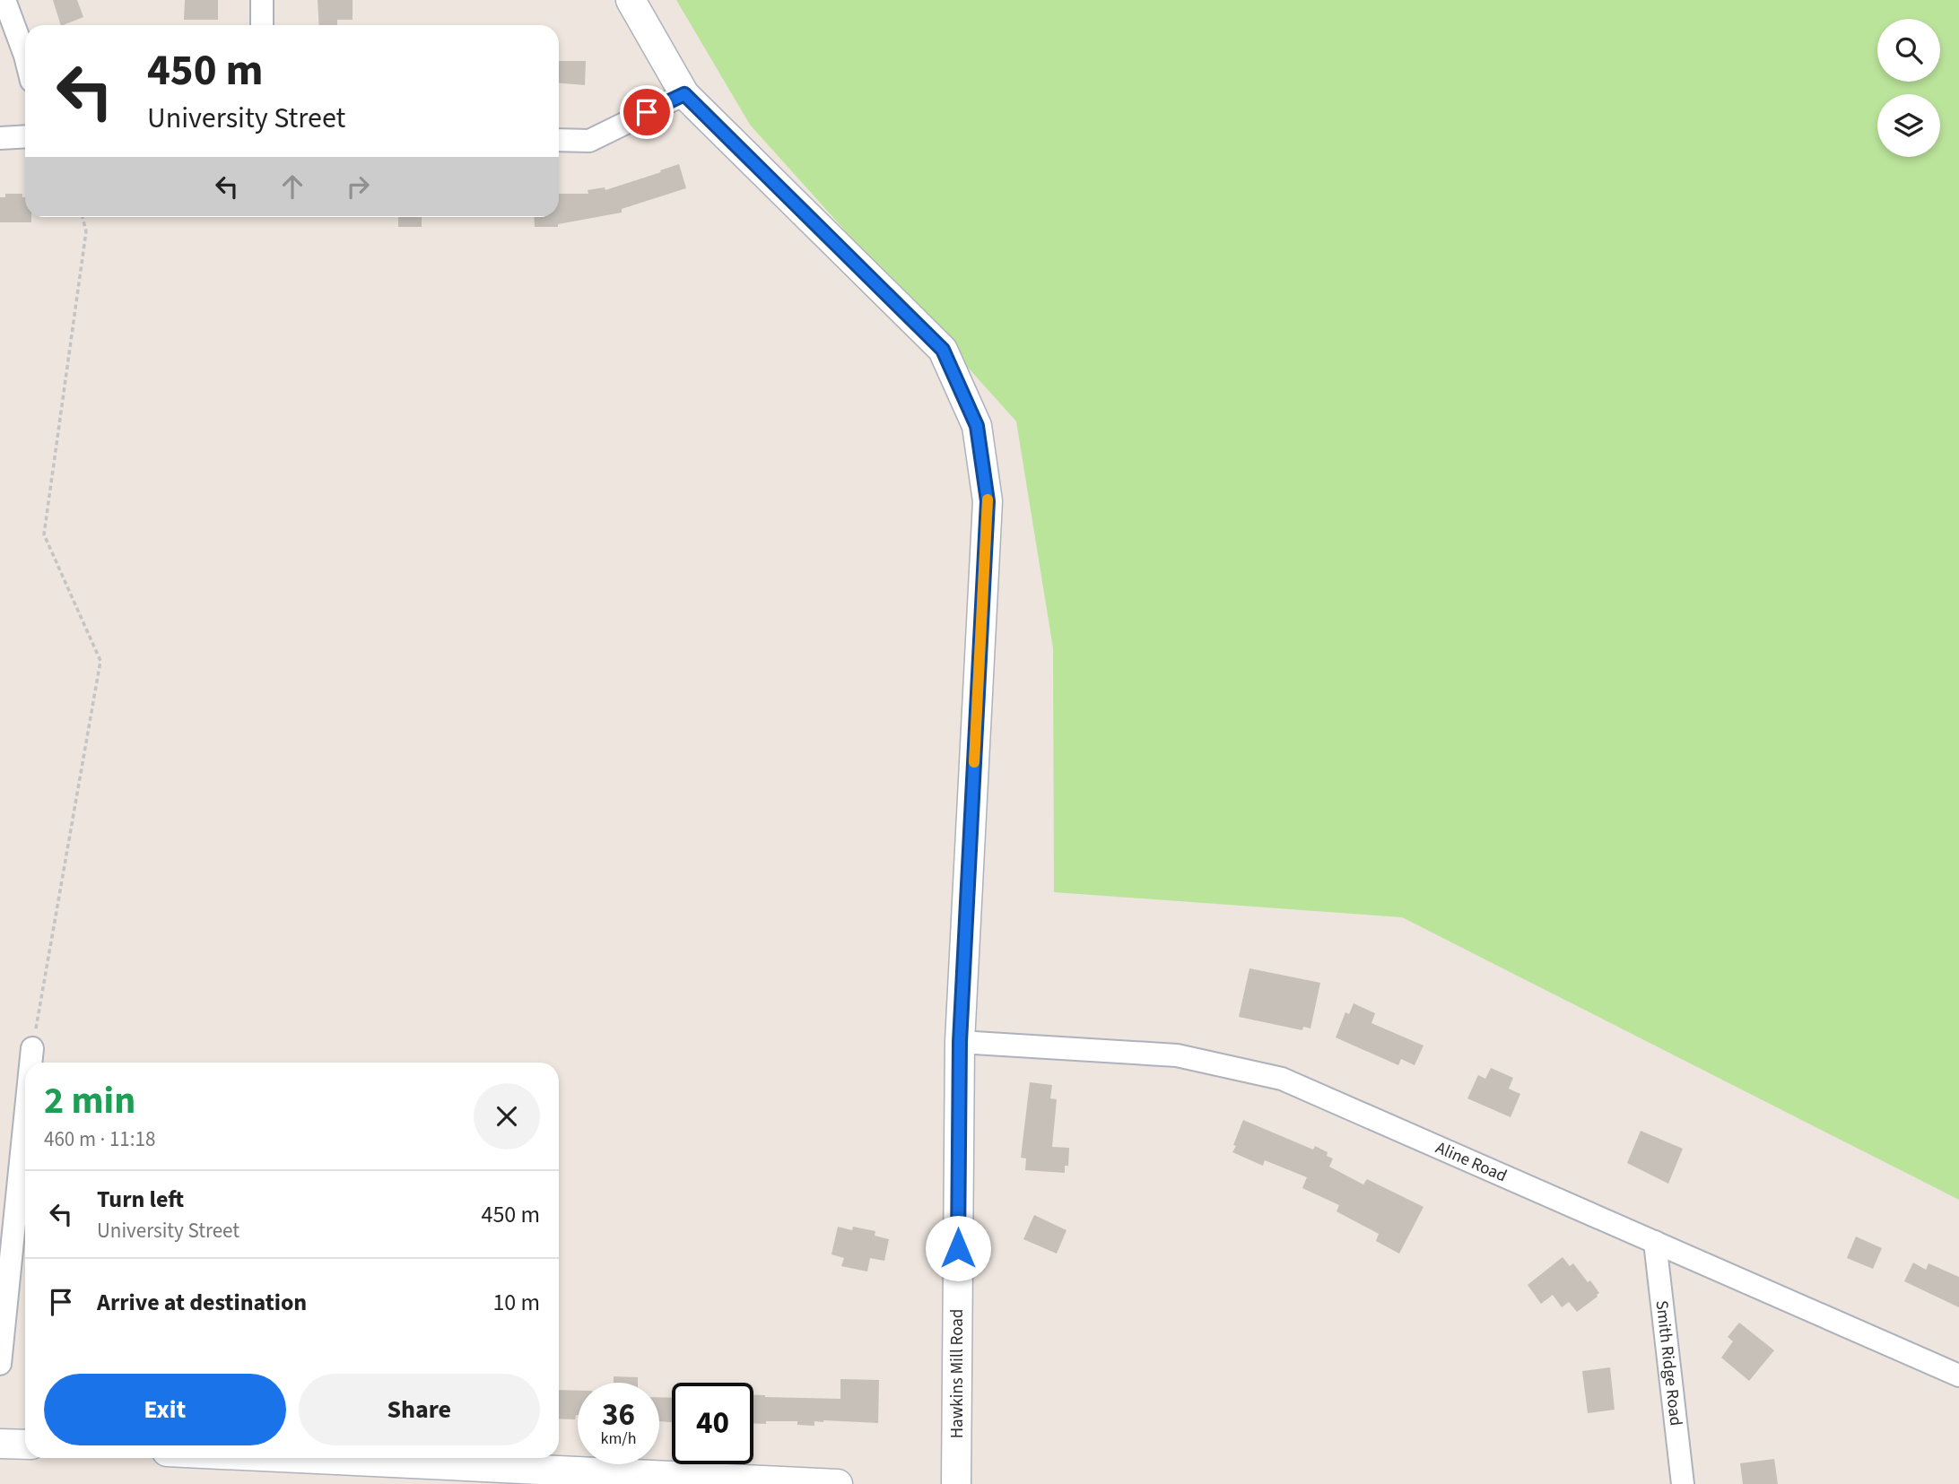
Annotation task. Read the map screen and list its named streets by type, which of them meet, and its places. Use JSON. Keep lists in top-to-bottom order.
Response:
{
  "streets": {
    "street": ["Aline Road", "Smith Ridge Road", "Hawkins Mill Road"]
  },
  "crossings": [
    ["Aline Road", "Smith Ridge Road"],
    ["Aline Road", "Hawkins Mill Road"]
  ],
  "page": {
    "turn": ["450 m", "University Street"],
    "heading": ["2 min", "460 m · 11:18"],
    "list": [
      {
        "name": "Turn left",
        "note": "University Street",
        "value": "450 m"
      },
      {
        "name": "Arrive at destination",
        "value": "10 m"
      }
    ],
    "buttons": ["Exit", "Share"],
    "speed": "36 km/h",
    "limit": "40"
  }
}
